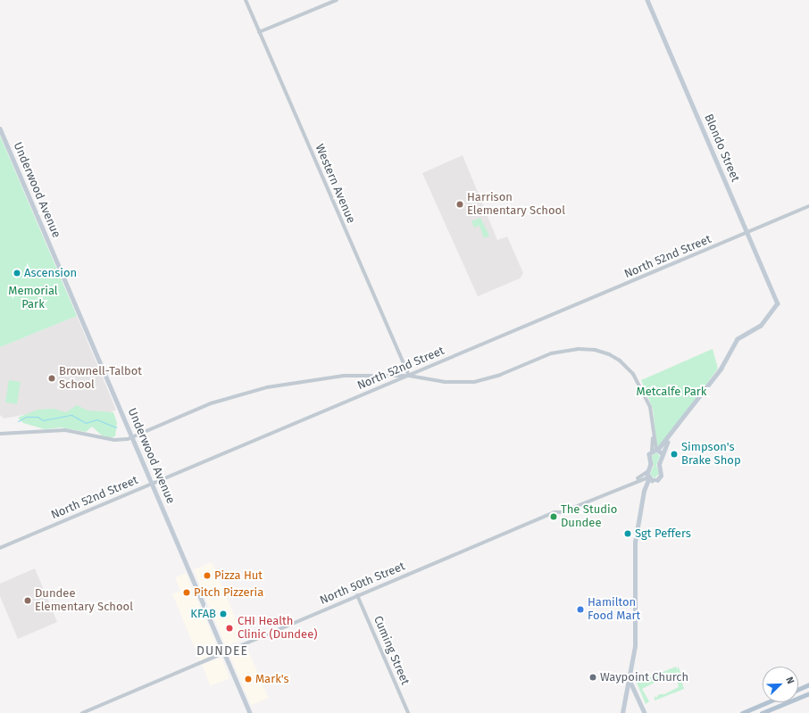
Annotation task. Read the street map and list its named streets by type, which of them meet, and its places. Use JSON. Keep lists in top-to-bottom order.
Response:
{
  "streets": {
    "main road": ["Blondo Street", "Underwood Avenue"],
    "street": [
      "Western Avenue",
      "North 52nd Street",
      "North 50th Street",
      "Cuming Street"
    ]
  },
  "crossings": [
    ["Blondo Street", "North 52nd Street"],
    ["Western Avenue", "North 52nd Street"],
    ["Underwood Avenue", "North 52nd Street"],
    ["Underwood Avenue", "North 50th Street"],
    ["North 50th Street", "Cuming Street"]
  ],
  "districts": ["DUNDEE"],
  "parks": ["Memorial Park", "Metcalfe Park"],
  "places": [
    "Harrison Elementary School",
    "Ascension",
    "Brownell-Talbot School",
    "Simpson's Brake Shop",
    "The Studio Dundee",
    "Sgt Peffers",
    "Pizza Hut",
    "Pitch Pizzeria",
    "Dundee Elementary School",
    "Hamilton Food Mart",
    "KFAB",
    "CHI Health Clinic (Dundee)",
    "Waypoint Church",
    "Mark's"
  ],
  "north": "top right"
}
